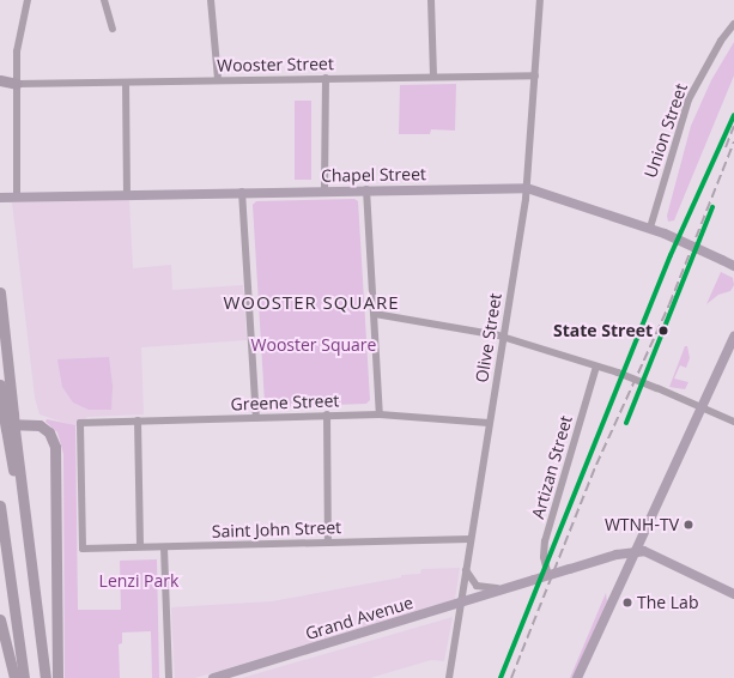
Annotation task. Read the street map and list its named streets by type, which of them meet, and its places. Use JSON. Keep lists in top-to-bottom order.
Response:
{
  "streets": {
    "main road": ["Chapel Street", "Grand Avenue"],
    "street": [
      "Wooster Street",
      "Union Street",
      "Olive Street",
      "Greene Street",
      "Artizan Street",
      "Saint John Street"
    ]
  },
  "crossings": [
    ["Wooster Street", "Olive Street"],
    ["Union Street", "Chapel Street"],
    ["Chapel Street", "Olive Street"],
    ["Olive Street", "Greene Street"],
    ["Olive Street", "Saint John Street"],
    ["Olive Street", "Grand Avenue"],
    ["Greene Street", "Saint John Street"],
    ["Artizan Street", "Grand Avenue"]
  ],
  "districts": ["WOOSTER SQUARE"],
  "parks": ["Wooster Square", "Lenzi Park"],
  "places": ["State Street", "WTNH-TV", "The Lab"]
}
